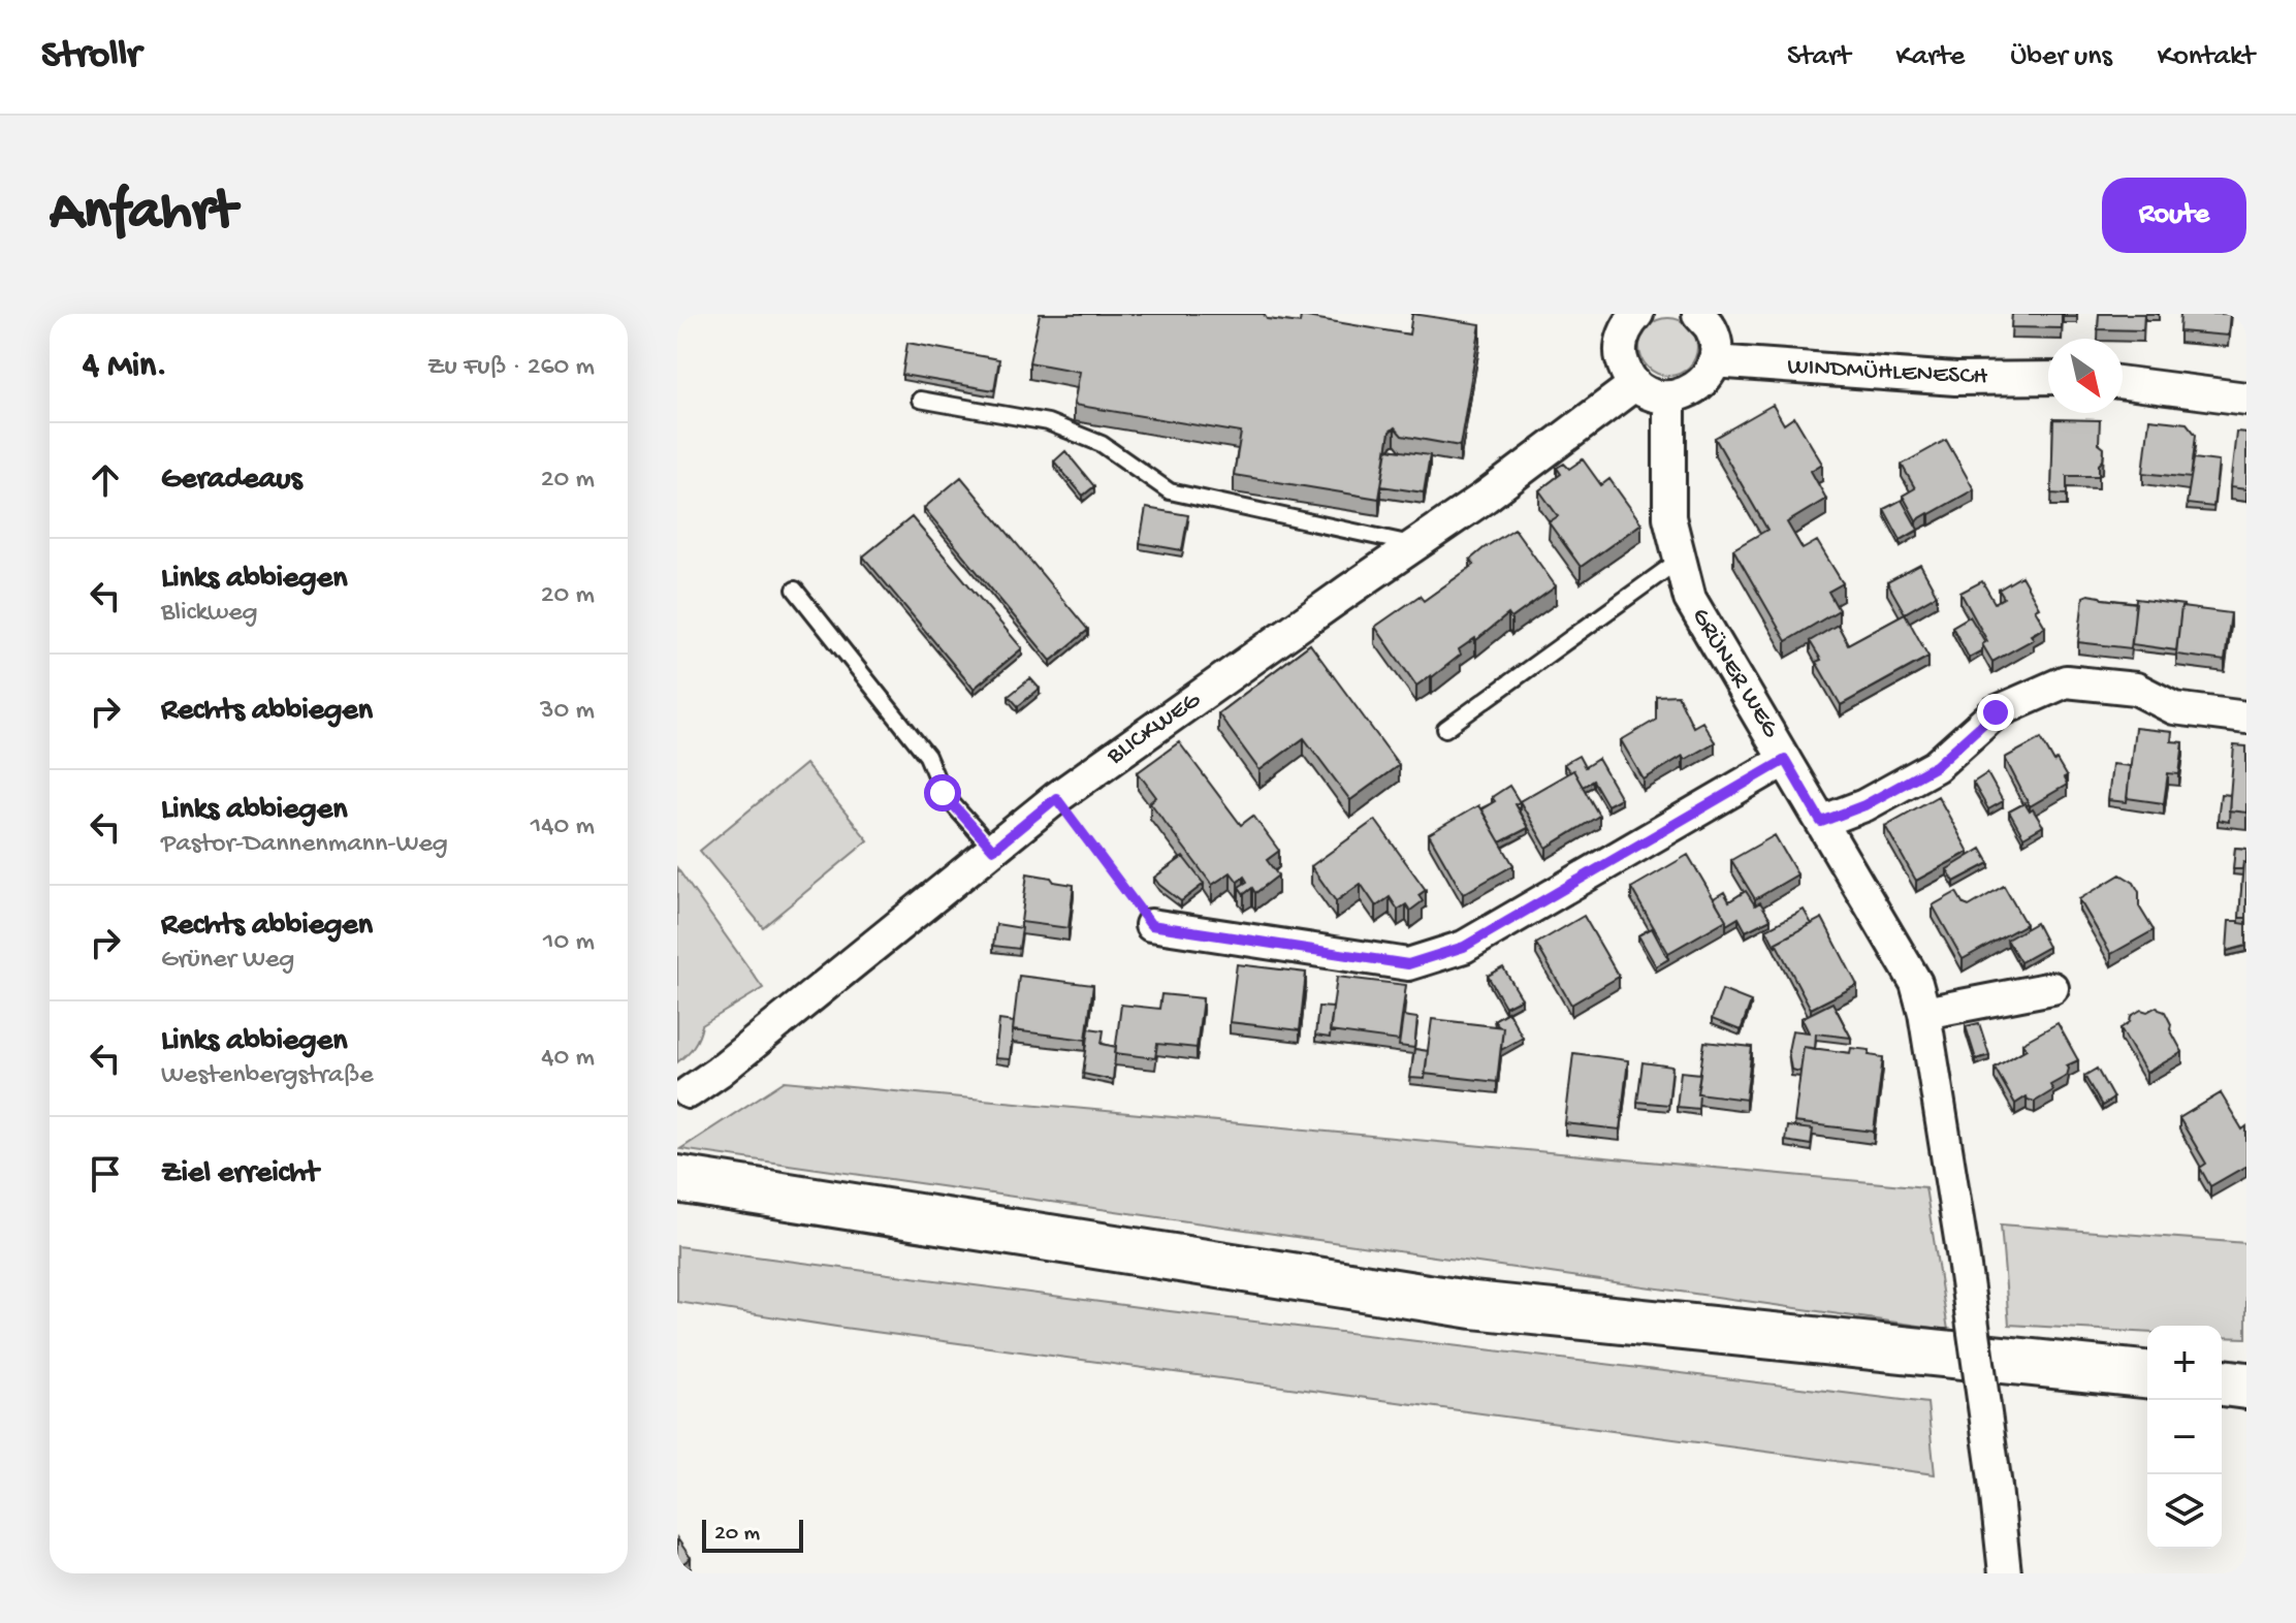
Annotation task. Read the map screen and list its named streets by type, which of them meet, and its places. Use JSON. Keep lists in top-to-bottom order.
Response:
{
  "streets": {
    "street": ["WINDMÜHLENESCH", "GRÜNER WEG", "BLICKWEG"]
  },
  "scale_bar": "20 m",
  "north": "bottom right",
  "page": {
    "header": "Strollr",
    "nav": [
      "Start",
      "Karte",
      "Über uns",
      "Kontakt"
    ],
    "buttons": "Route",
    "title": "Anfahrt",
    "heading": ["4 Min.", "Zu Fuß · 260 m"],
    "list": [
      ["Geradeaus", "20 m"],
      ["Links abbiegen", "Blickweg", "20 m"],
      ["Rechts abbiegen", "30 m"],
      ["Links abbiegen", "Pastor-Dannenmann-Weg", "140 m"],
      ["Rechts abbiegen", "Grüner Weg", "10 m"],
      ["Links abbiegen", "Westenbergstraße", "40 m"],
      "Ziel erreicht"
    ],
    "map_buttons": ["+", "−"],
    "scale": "20 m"
  }
}
